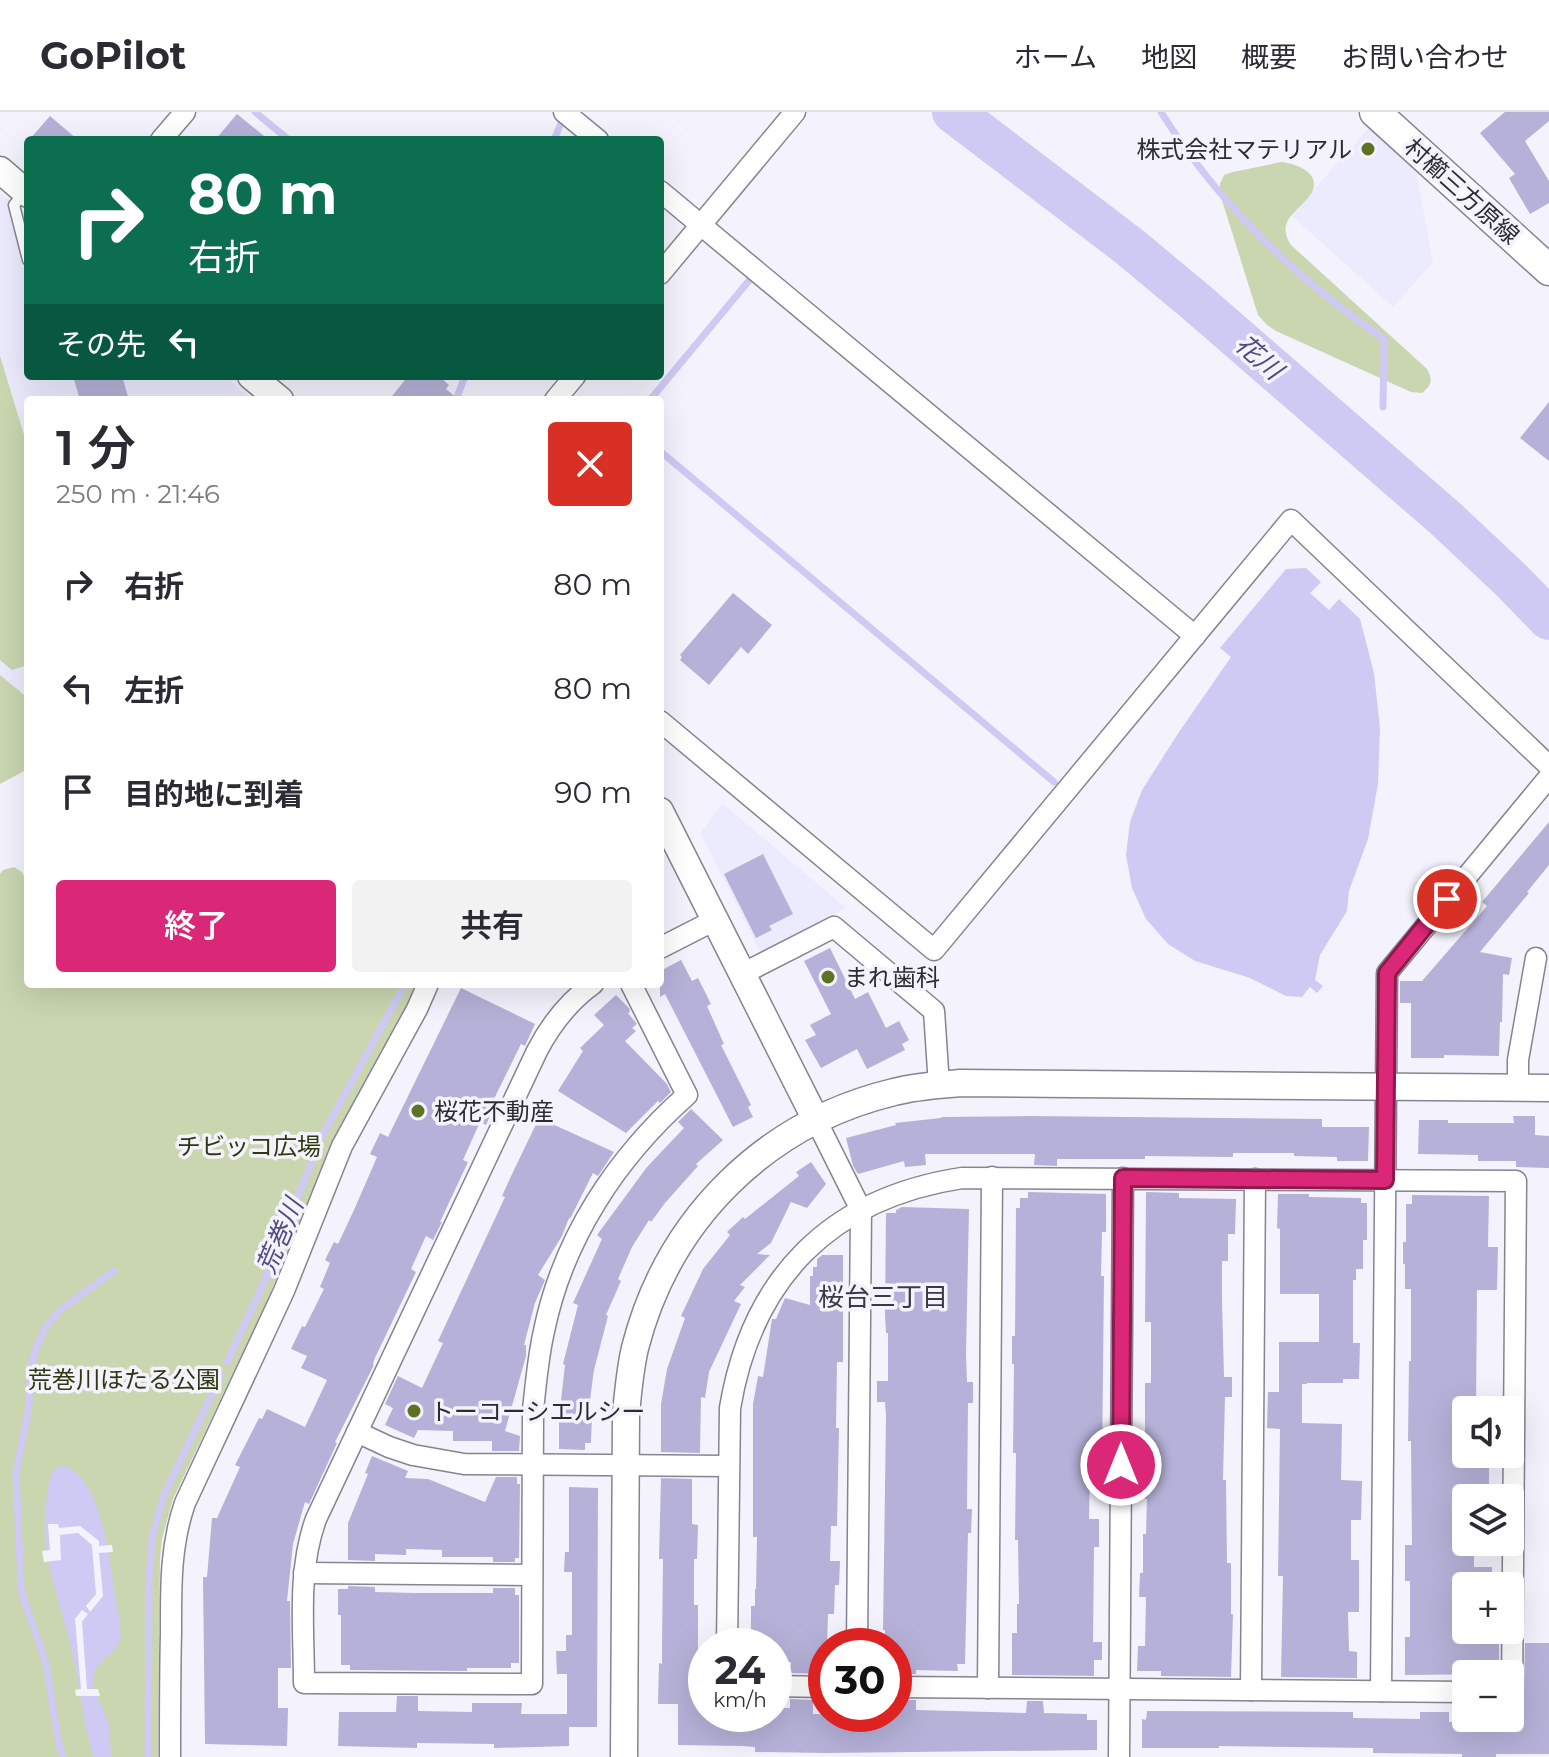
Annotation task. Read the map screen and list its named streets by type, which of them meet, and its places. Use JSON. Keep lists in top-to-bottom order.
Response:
{
  "streets": {
    "main road": ["村櫛三方原線"]
  },
  "districts": ["桜台三丁目"],
  "water": ["花川", "荒巻川"],
  "parks": ["チビッコ広場", "荒巻川ほたる公園"],
  "places": [
    "株式会社マテリアル",
    "まれ歯科",
    "桜花不動産",
    "トーコーシエルシー"
  ],
  "page": {
    "header": "GoPilot",
    "nav": [
      "ホーム",
      "地図",
      "概要",
      "お問い合わせ"
    ],
    "turn": ["80 m", "右折"],
    "then": "その先",
    "heading": ["1 分", "250 m · 21:46"],
    "list": [
      {
        "name": "右折",
        "value": "80 m"
      },
      {
        "name": "左折",
        "value": "80 m"
      },
      {
        "name": "目的地に到着",
        "value": "90 m"
      }
    ],
    "buttons": ["終了", "共有"],
    "map_buttons": ["+", "−"],
    "speed": "24 km/h",
    "limit": "30"
  }
}
